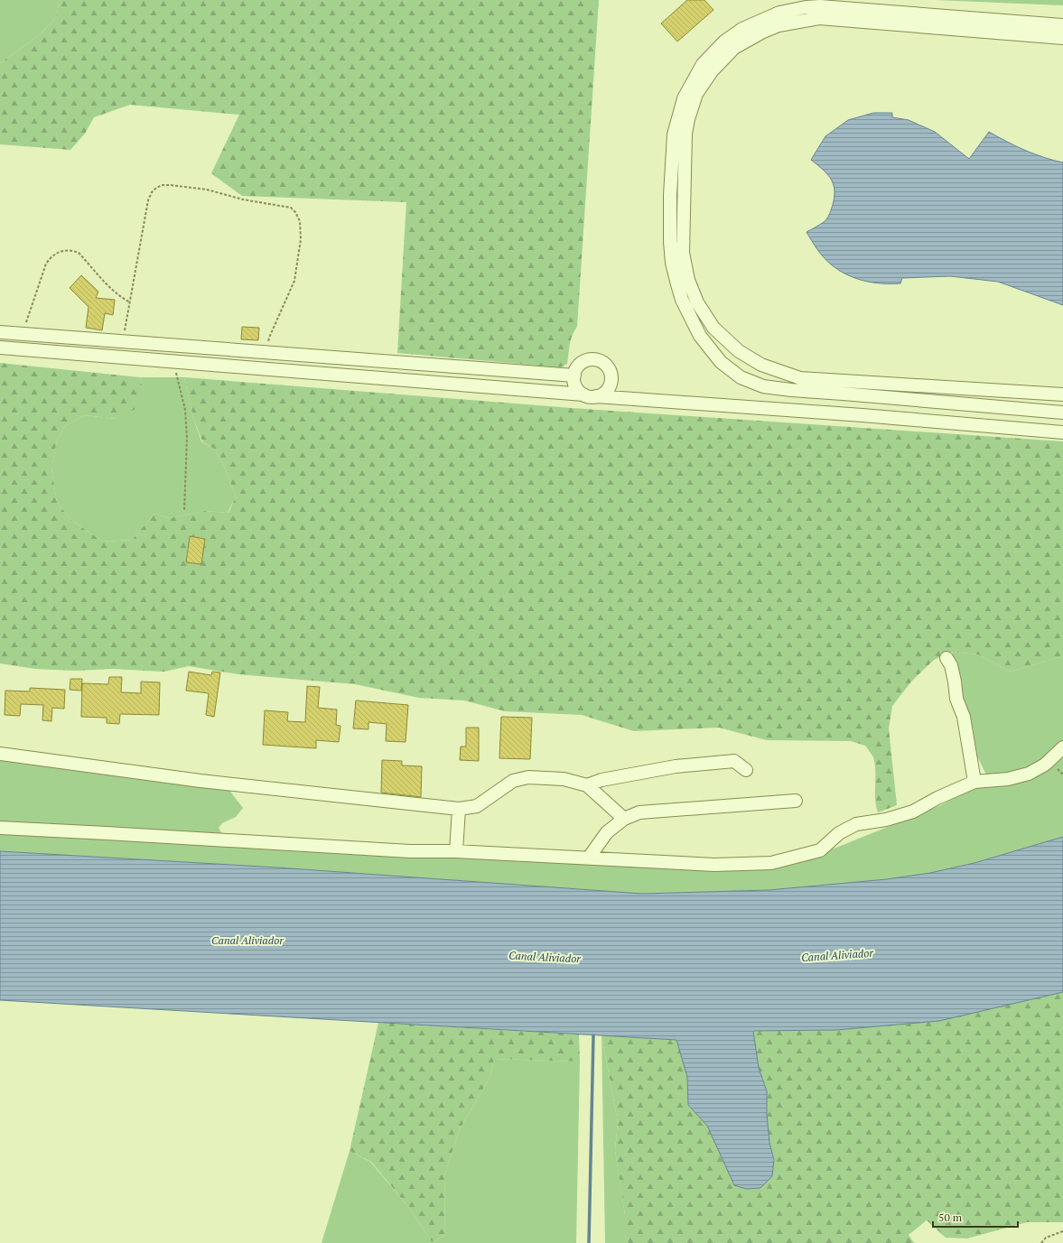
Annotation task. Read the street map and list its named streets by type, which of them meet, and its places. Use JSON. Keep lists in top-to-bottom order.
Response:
{
  "water": ["Canal Aliviador"],
  "scale_bar": "50 m"
}
